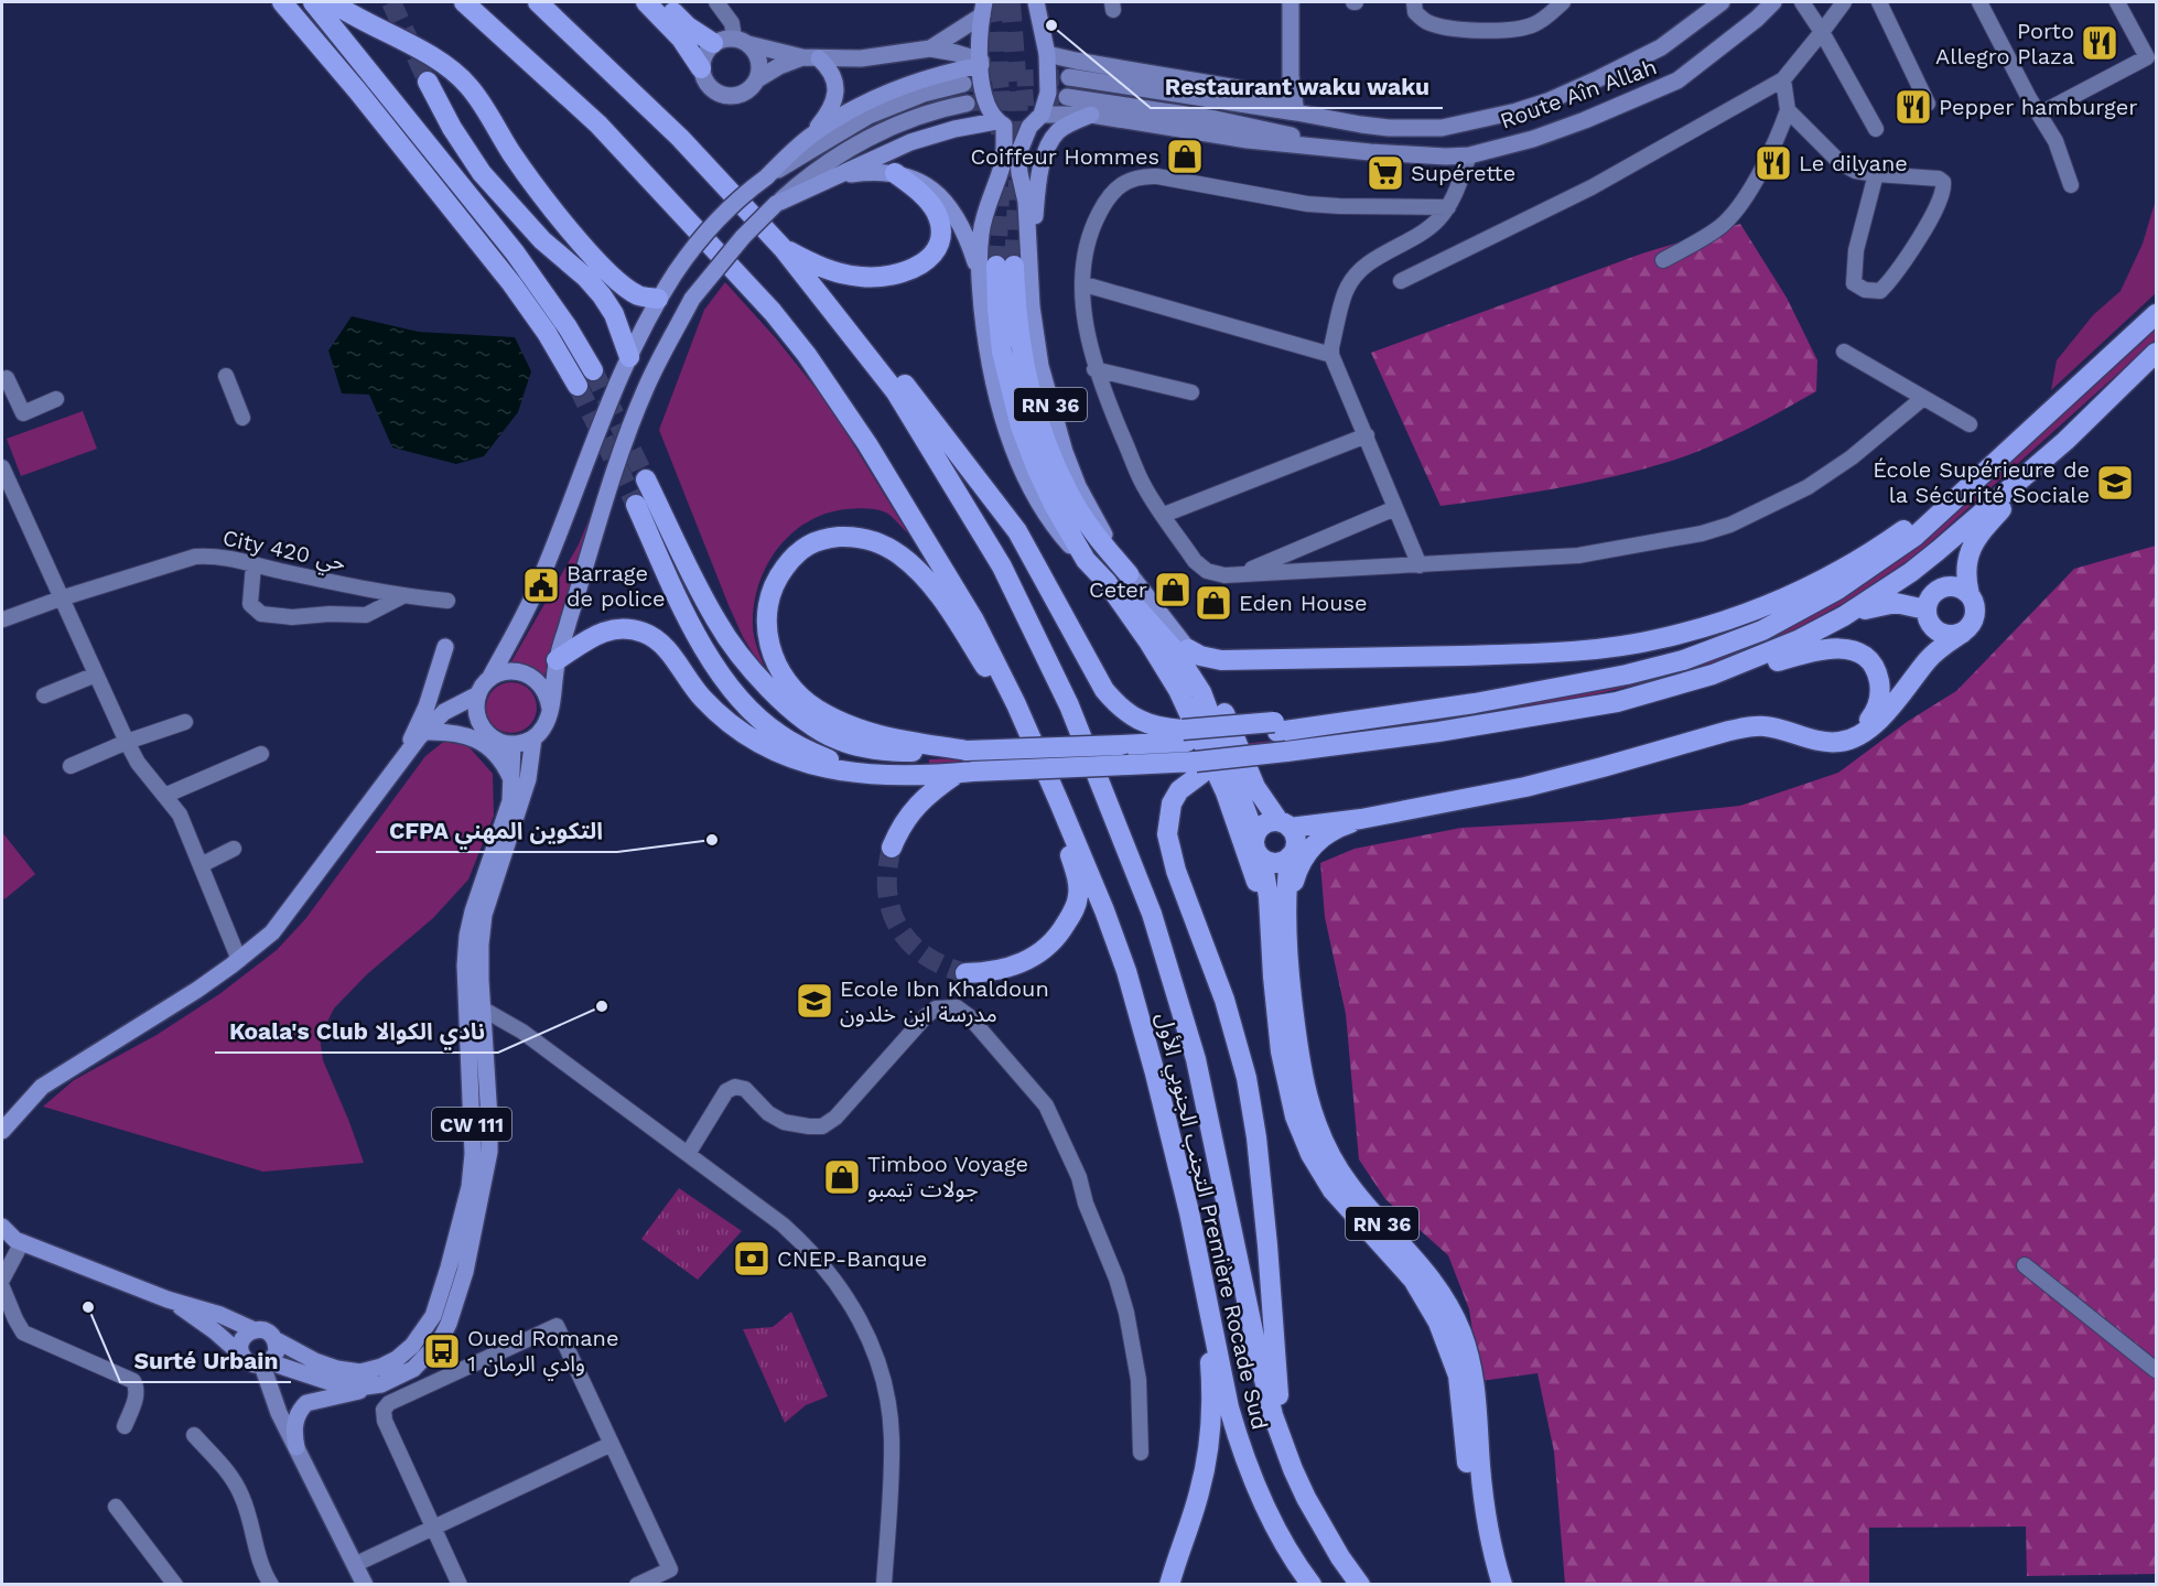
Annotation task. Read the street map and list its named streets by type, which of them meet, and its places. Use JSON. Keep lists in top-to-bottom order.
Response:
{
  "streets": {
    "highway": ["RN 36", "التجنب الجنوبي الأول Première Rocade Sud"],
    "main road": ["Route Aîn Allah", "CW 111"],
    "street": ["City 420 حي"]
  },
  "places": {
    "other": [
      "Restaurant waku waku",
      "CFPA التكوين المهني",
      "Koala's Club نادي الكوالا",
      "Surté Urbain"
    ],
    "restaurant": ["Porto Allegro Plaza", "Pepper hamburger", "Le dilyane"],
    "shop": [
      "Coiffeur Hommes",
      "Ceter",
      "Eden House",
      "Timboo Voyage جولات تيمبو"
    ],
    "supermarket": ["Supérette"],
    "school or university": ["École Supérieure de la Sécurité Sociale", "Ecole Ibn Khaldoun مدرسة ابن خلدون"],
    "public building": ["Barrage de police"],
    "bank": ["CNEP-Banque"],
    "bus stop": ["Oued Romane 1 وادي الرمان"]
  }
}
